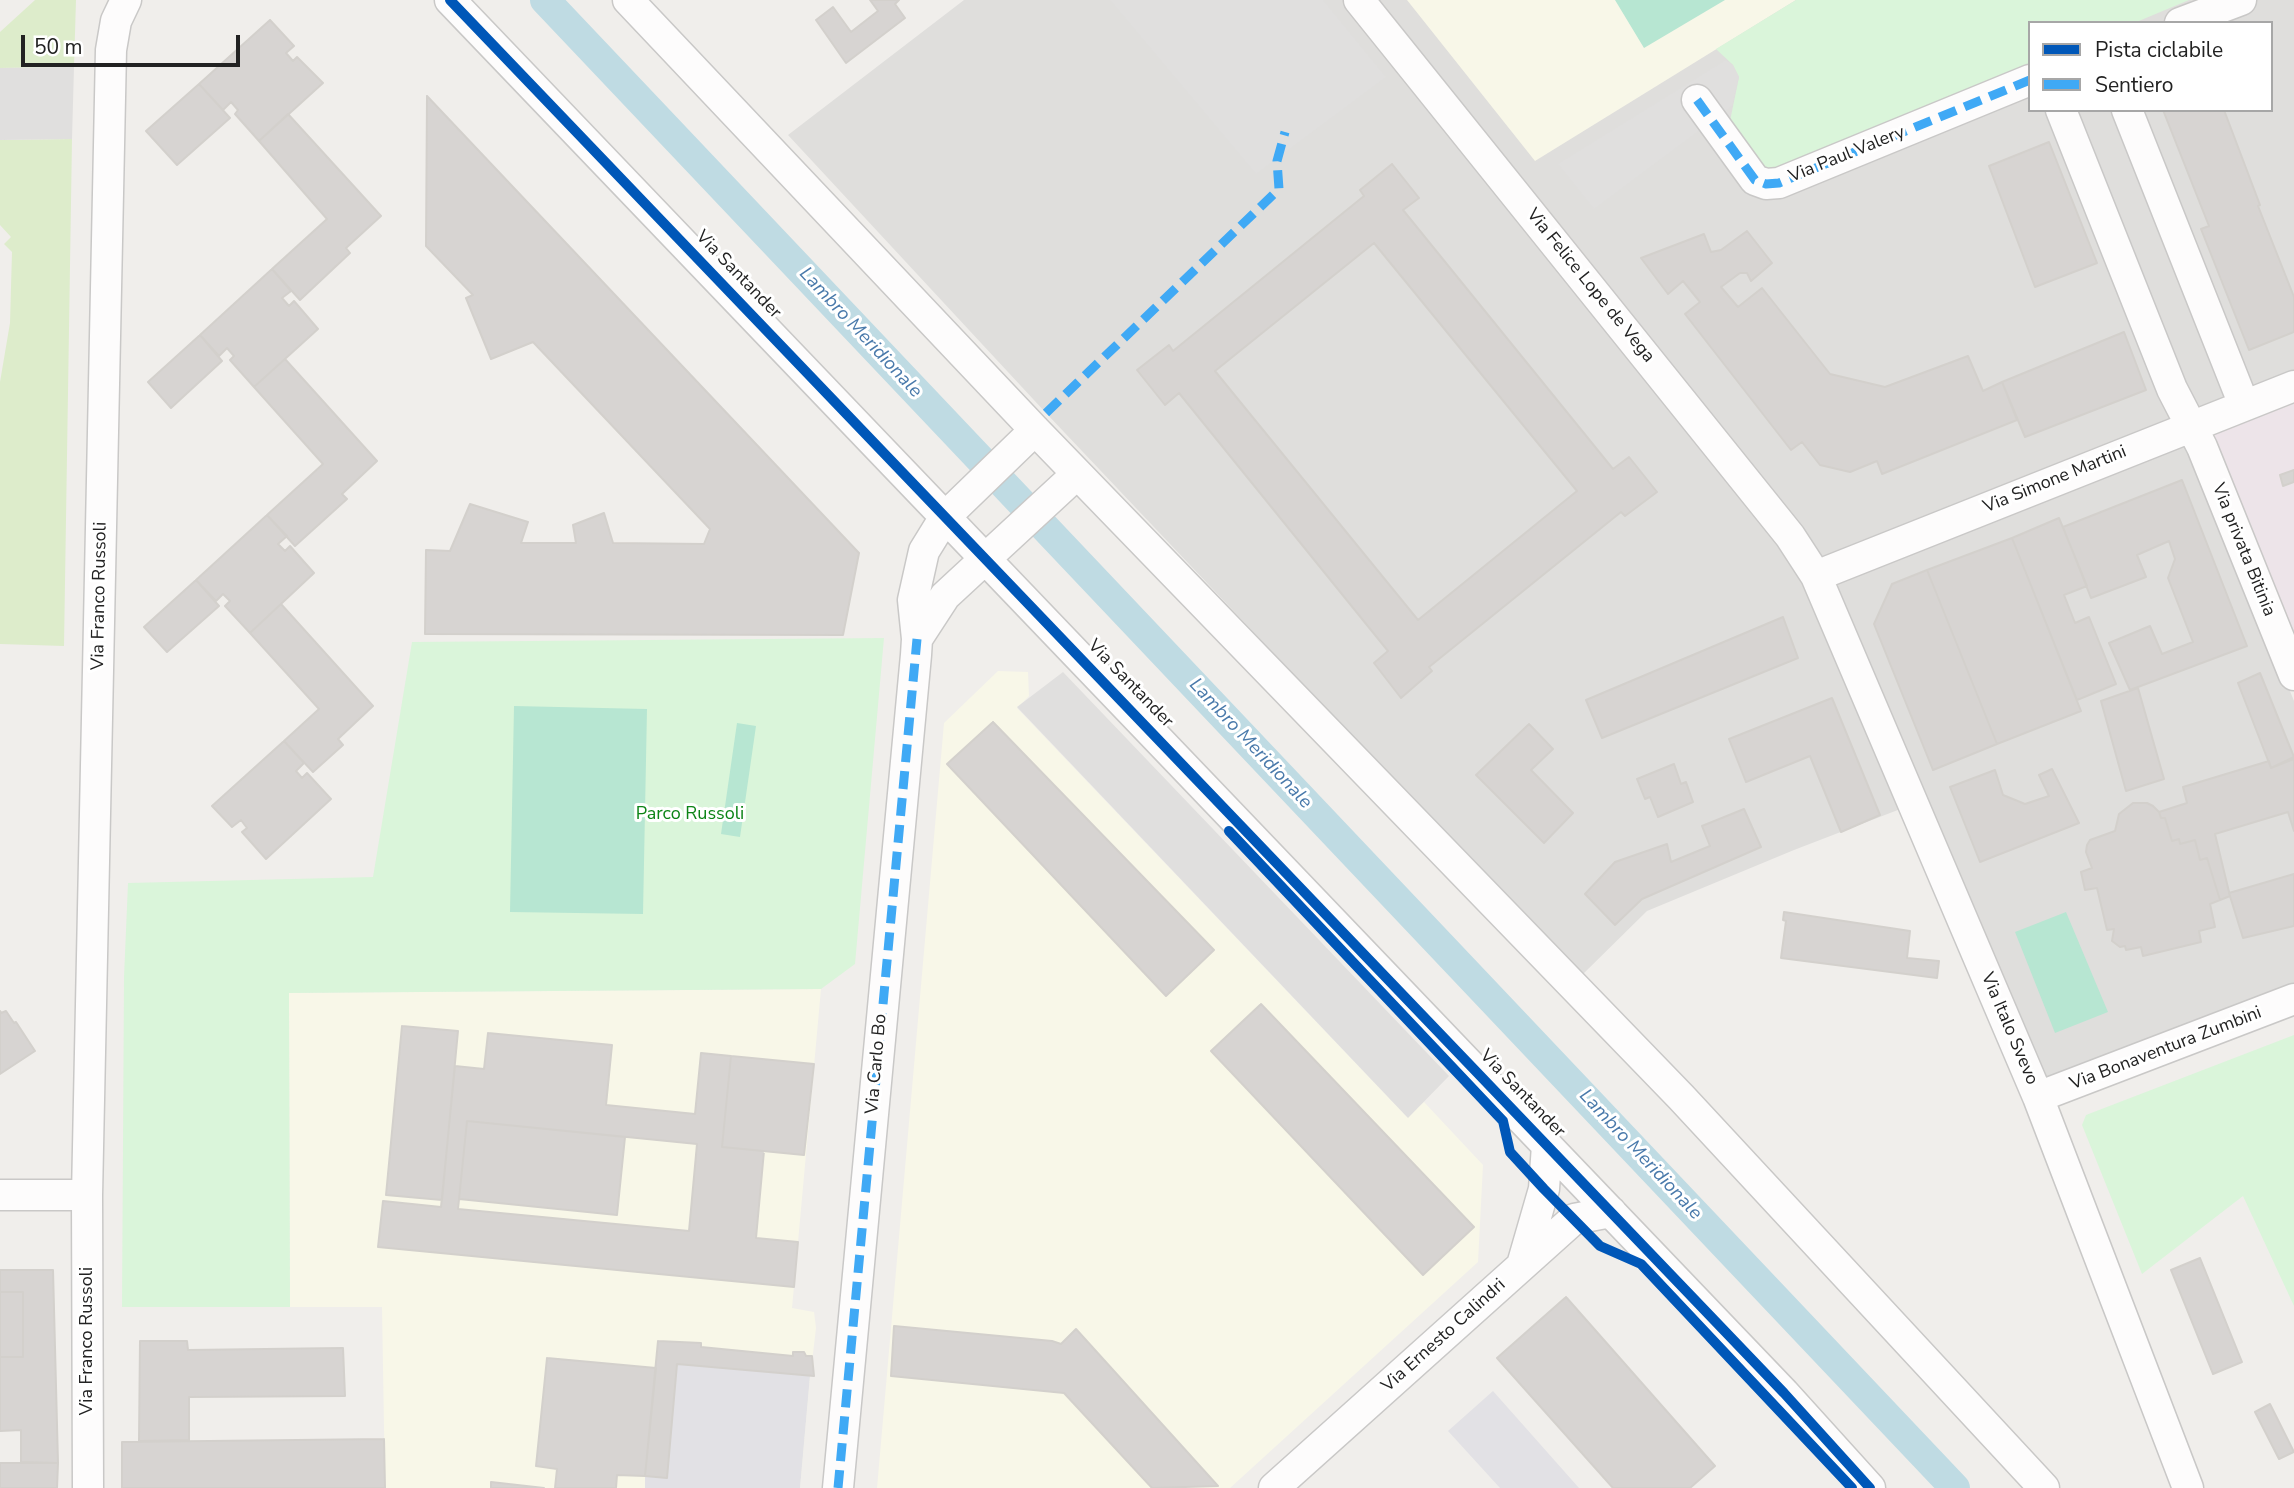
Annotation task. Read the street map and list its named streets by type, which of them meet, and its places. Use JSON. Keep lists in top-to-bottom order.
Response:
{
  "streets": {
    "street": [
      "Via Paul Valery",
      "Via Santander",
      "Via Felice Lope de Vega",
      "Via Simone Martini",
      "Via privata Bitinia",
      "Via Franco Russoli",
      "Via Italo Svevo",
      "Via Bonaventura Zumbini",
      "Via Carlo Bo",
      "Via Ernesto Calindri"
    ]
  },
  "crossings": [
    ["Via Santander", "Via Carlo Bo"],
    ["Via Santander", "Via Ernesto Calindri"],
    ["Via Felice Lope de Vega", "Via Simone Martini"],
    ["Via Felice Lope de Vega", "Via Italo Svevo"],
    ["Via Simone Martini", "Via privata Bitinia"],
    ["Via Simone Martini", "Via Italo Svevo"],
    ["Via Italo Svevo", "Via Bonaventura Zumbini"]
  ],
  "water": ["Lambro Meridionale"],
  "parks": ["Parco Russoli"],
  "legend": ["Pista ciclabile", "Sentiero"],
  "scale_bar": "50 m"
}
